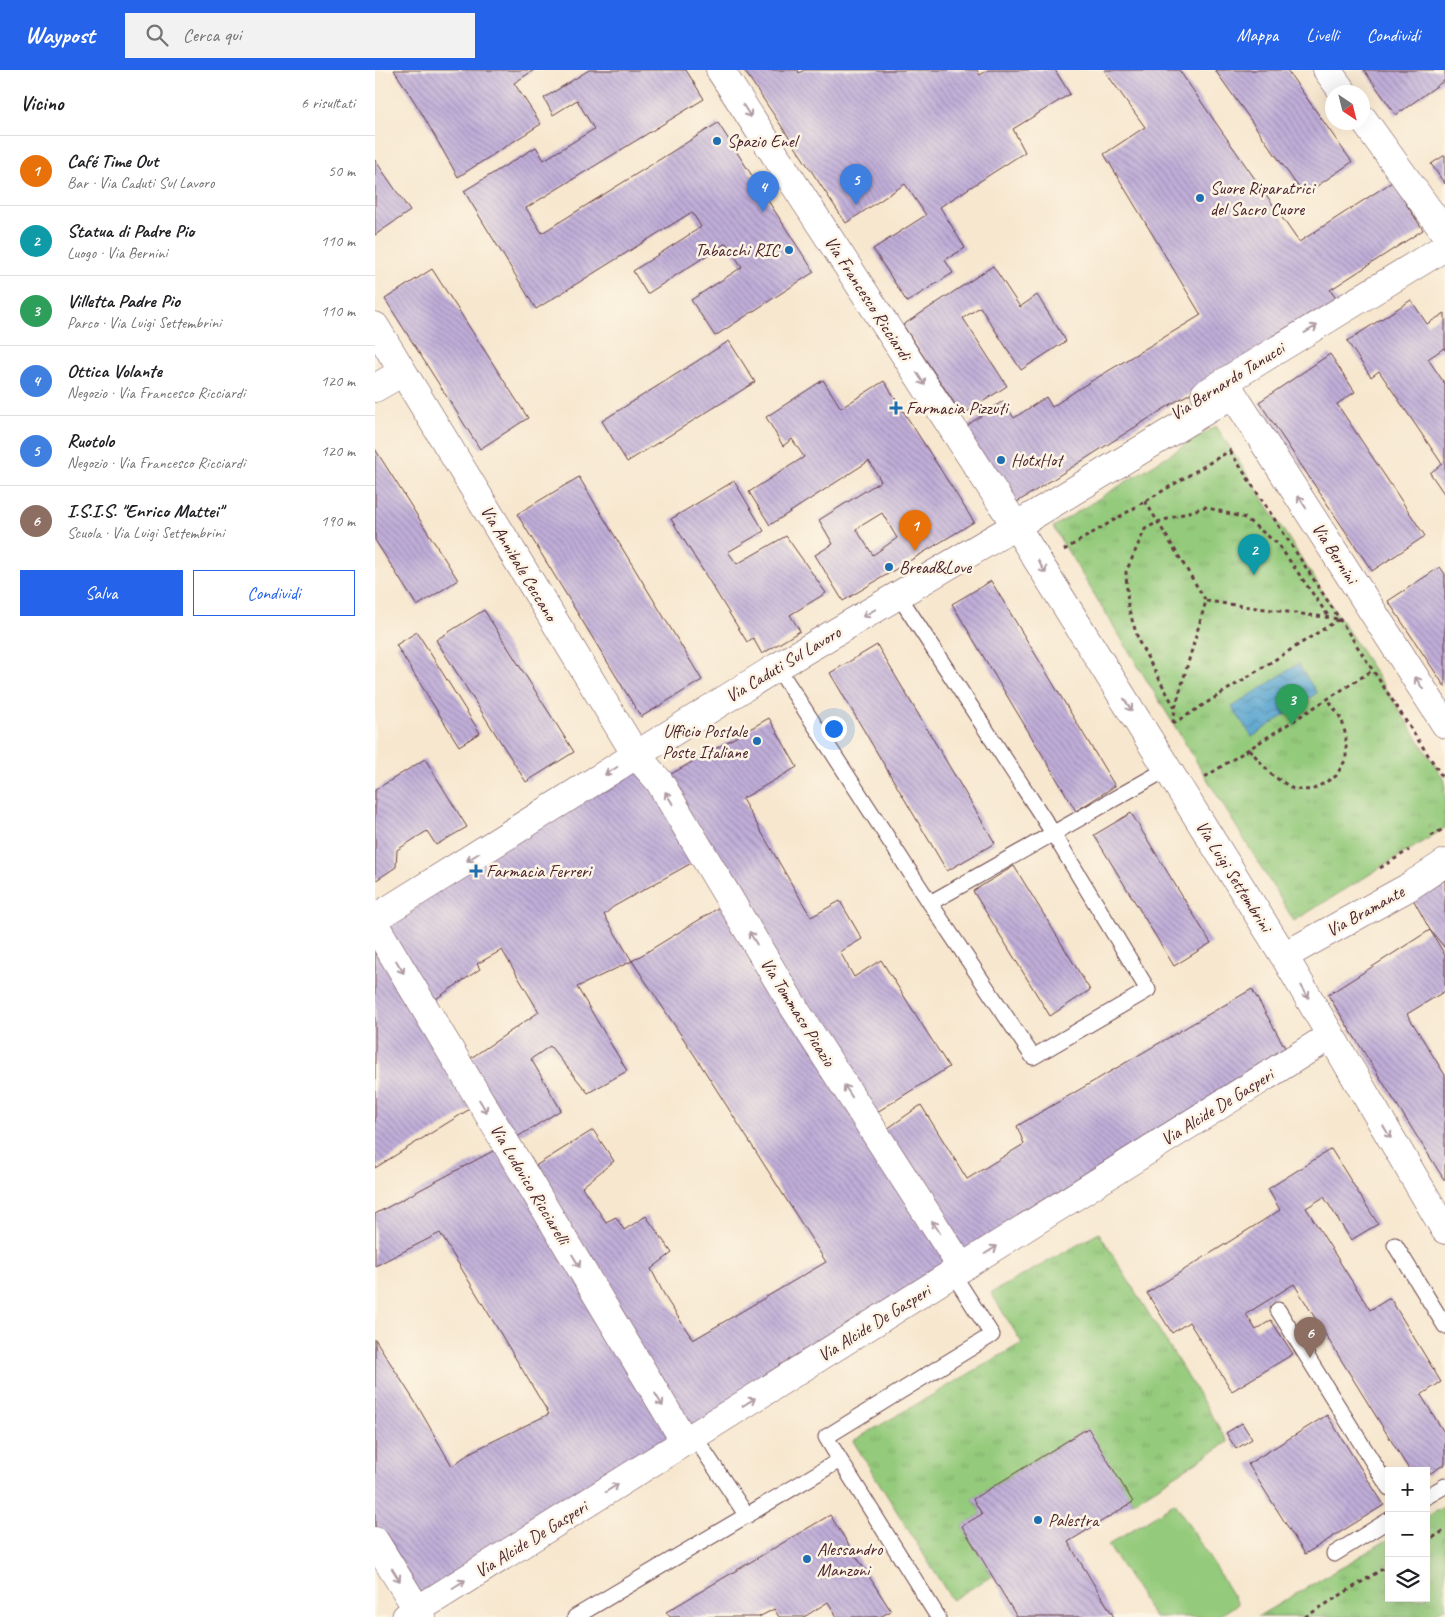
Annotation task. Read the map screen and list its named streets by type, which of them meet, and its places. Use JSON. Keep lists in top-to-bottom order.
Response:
{
  "streets": {
    "street": [
      "Via Francesco Ricciardi",
      "Via Bernardo Tanucci",
      "Via Bernini",
      "Via Annibale Ceccano",
      "Via Caduti Sul Lavoro",
      "Via Luigi Settembrini",
      "Via Bramante",
      "Via Tommaso Picazio",
      "Via Alcide De Gasperi",
      "Via Ludovico Ricciarelli"
    ]
  },
  "crossings": [
    ["Via Francesco Ricciardi", "Via Bernardo Tanucci"],
    ["Via Francesco Ricciardi", "Via Caduti Sul Lavoro"],
    ["Via Francesco Ricciardi", "Via Luigi Settembrini"],
    ["Via Bernardo Tanucci", "Via Bernini"],
    ["Via Bernardo Tanucci", "Via Caduti Sul Lavoro"],
    ["Via Bernardo Tanucci", "Via Luigi Settembrini"],
    ["Via Annibale Ceccano", "Via Caduti Sul Lavoro"],
    ["Via Annibale Ceccano", "Via Tommaso Picazio"],
    ["Via Caduti Sul Lavoro", "Via Luigi Settembrini"],
    ["Via Caduti Sul Lavoro", "Via Tommaso Picazio"],
    ["Via Luigi Settembrini", "Via Bramante"],
    ["Via Luigi Settembrini", "Via Alcide De Gasperi"],
    ["Via Tommaso Picazio", "Via Alcide De Gasperi"],
    ["Via Alcide De Gasperi", "Via Ludovico Ricciarelli"]
  ],
  "one_way": [
    "Via Francesco Ricciardi",
    "Via Bernardo Tanucci",
    "Via Bernini",
    "Via Caduti Sul Lavoro",
    "Via Luigi Settembrini",
    "Via Tommaso Picazio",
    "Via Alcide De Gasperi",
    "Via Ludovico Ricciarelli"
  ],
  "places": {
    "other": [
      "Spazio Enel",
      "Suore Riparatrici del Sacro Cuore",
      "Tabacchi RIC",
      "HotxHot",
      "Bread&Love",
      "Ufficio Postale Poste Italiane",
      "Palestra",
      "Alessandro Manzoni"
    ],
    "health": ["Farmacia Pizzuti", "Farmacia Ferreri"]
  },
  "north": "bottom right",
  "page": {
    "header": "Waypost",
    "search": "Cerca qui",
    "nav": ["Mappa", "Livelli", "Condividi"],
    "heading": ["Vicino", "6 risultati"],
    "list": [
      {
        "mark": "1",
        "name": "Café Time Out",
        "note": "Bar · Via Caduti Sul Lavoro",
        "value": "50 m"
      },
      {
        "mark": "2",
        "name": "Statua di Padre Pio",
        "note": "Luogo · Via Bernini",
        "value": "110 m"
      },
      {
        "mark": "3",
        "name": "Villetta Padre Pio",
        "note": "Parco · Via Luigi Settembrini",
        "value": "110 m"
      },
      {
        "mark": "4",
        "name": "Ottica Volante",
        "note": "Negozio · Via Francesco Ricciardi",
        "value": "120 m"
      },
      {
        "mark": "5",
        "name": "Ruotolo",
        "note": "Negozio · Via Francesco Ricciardi",
        "value": "120 m"
      },
      {
        "mark": "6",
        "name": "I.S.I.S. \"Enrico Mattei\"",
        "note": "Scuola · Via Luigi Settembrini",
        "value": "190 m"
      }
    ],
    "pins": [
      "5",
      "4",
      "1",
      "2",
      "3",
      "6"
    ],
    "buttons": ["Salva", "Condividi"],
    "map_buttons": ["+", "−"]
  }
}
